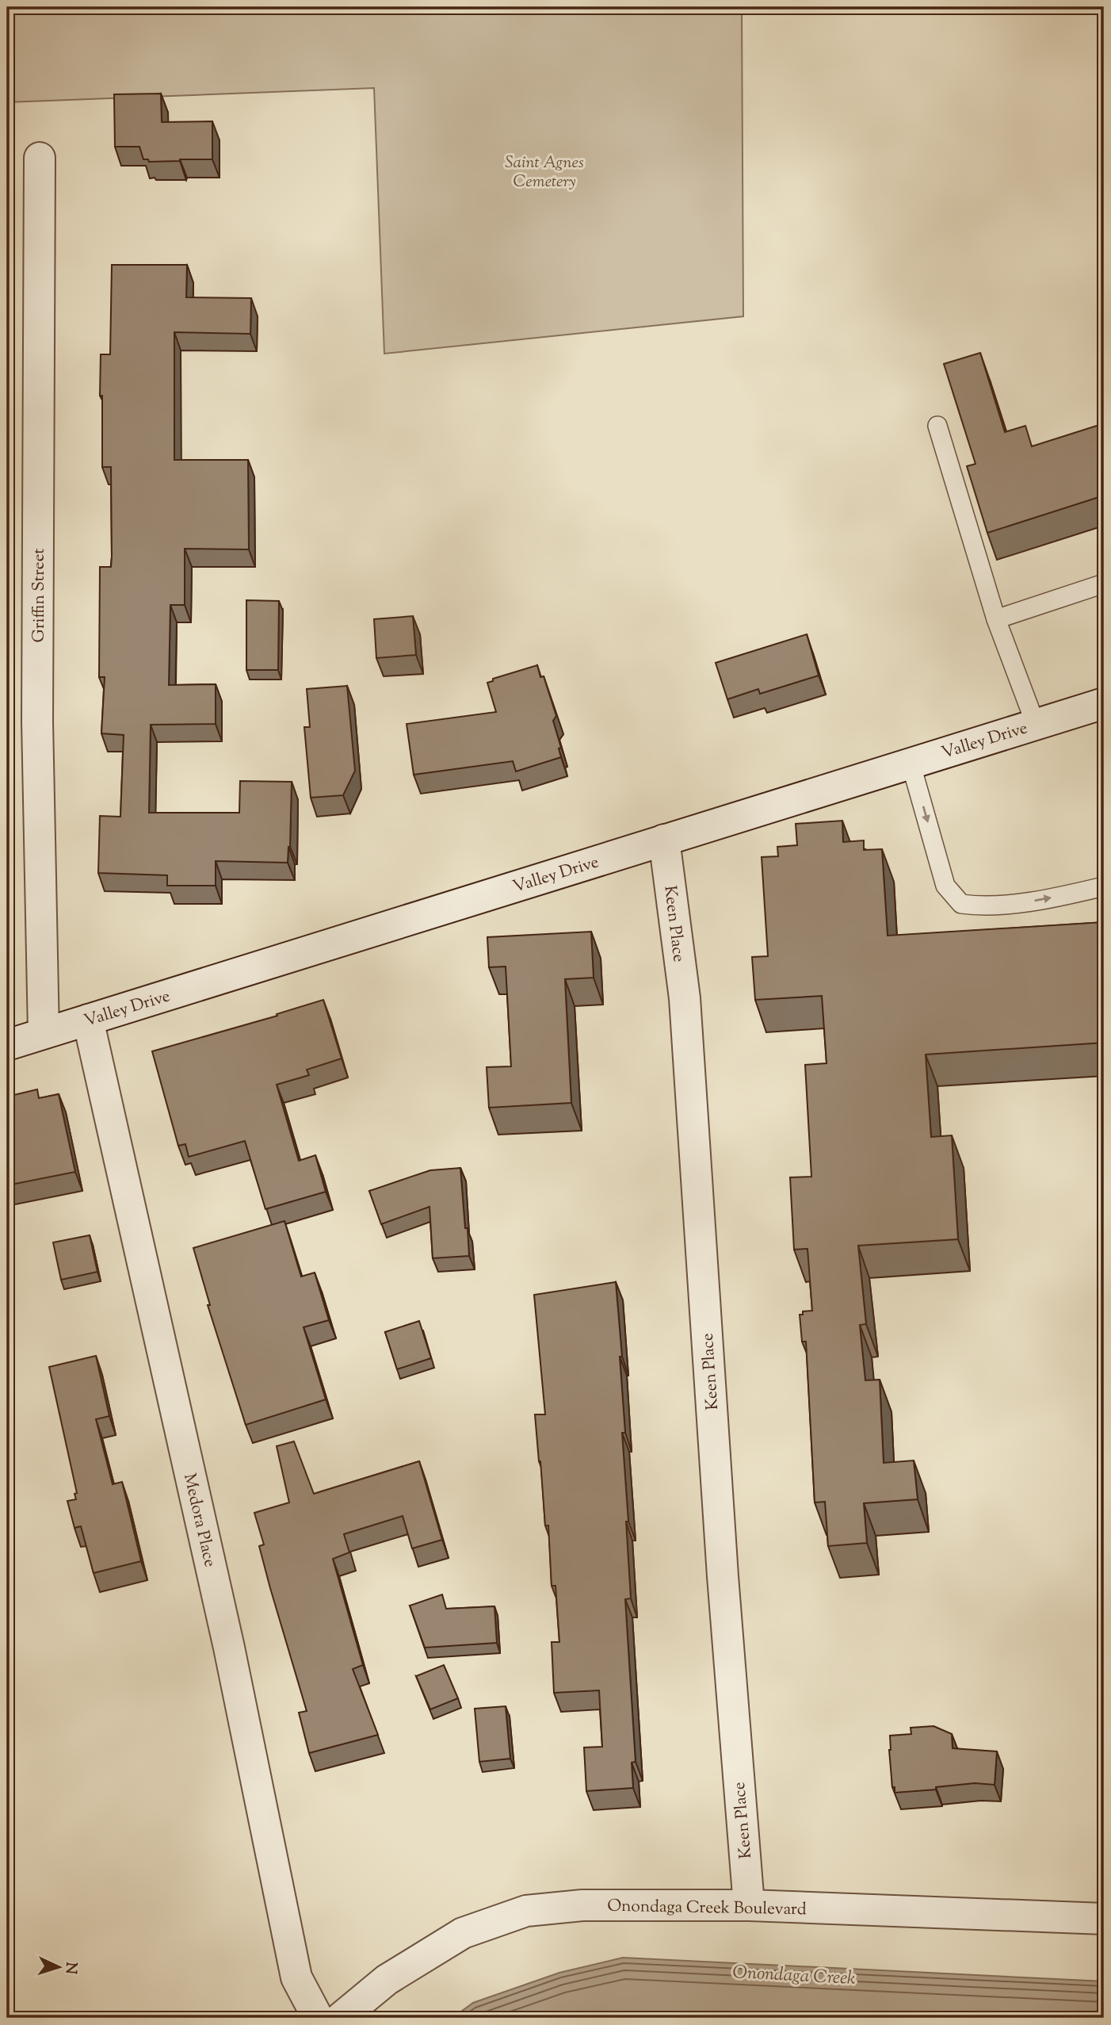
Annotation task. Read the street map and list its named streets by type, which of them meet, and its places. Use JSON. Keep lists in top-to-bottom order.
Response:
{
  "streets": {
    "street": [
      "Griffin Street",
      "Valley Drive",
      "Keen Place",
      "Medora Place",
      "Onondaga Creek Boulevard"
    ]
  },
  "crossings": [
    ["Griffin Street", "Valley Drive"],
    ["Valley Drive", "Keen Place"],
    ["Valley Drive", "Medora Place"],
    ["Keen Place", "Onondaga Creek Boulevard"]
  ],
  "water": ["Onondaga Creek"],
  "parks": ["Saint Agnes Cemetery"],
  "north": "right"
}
